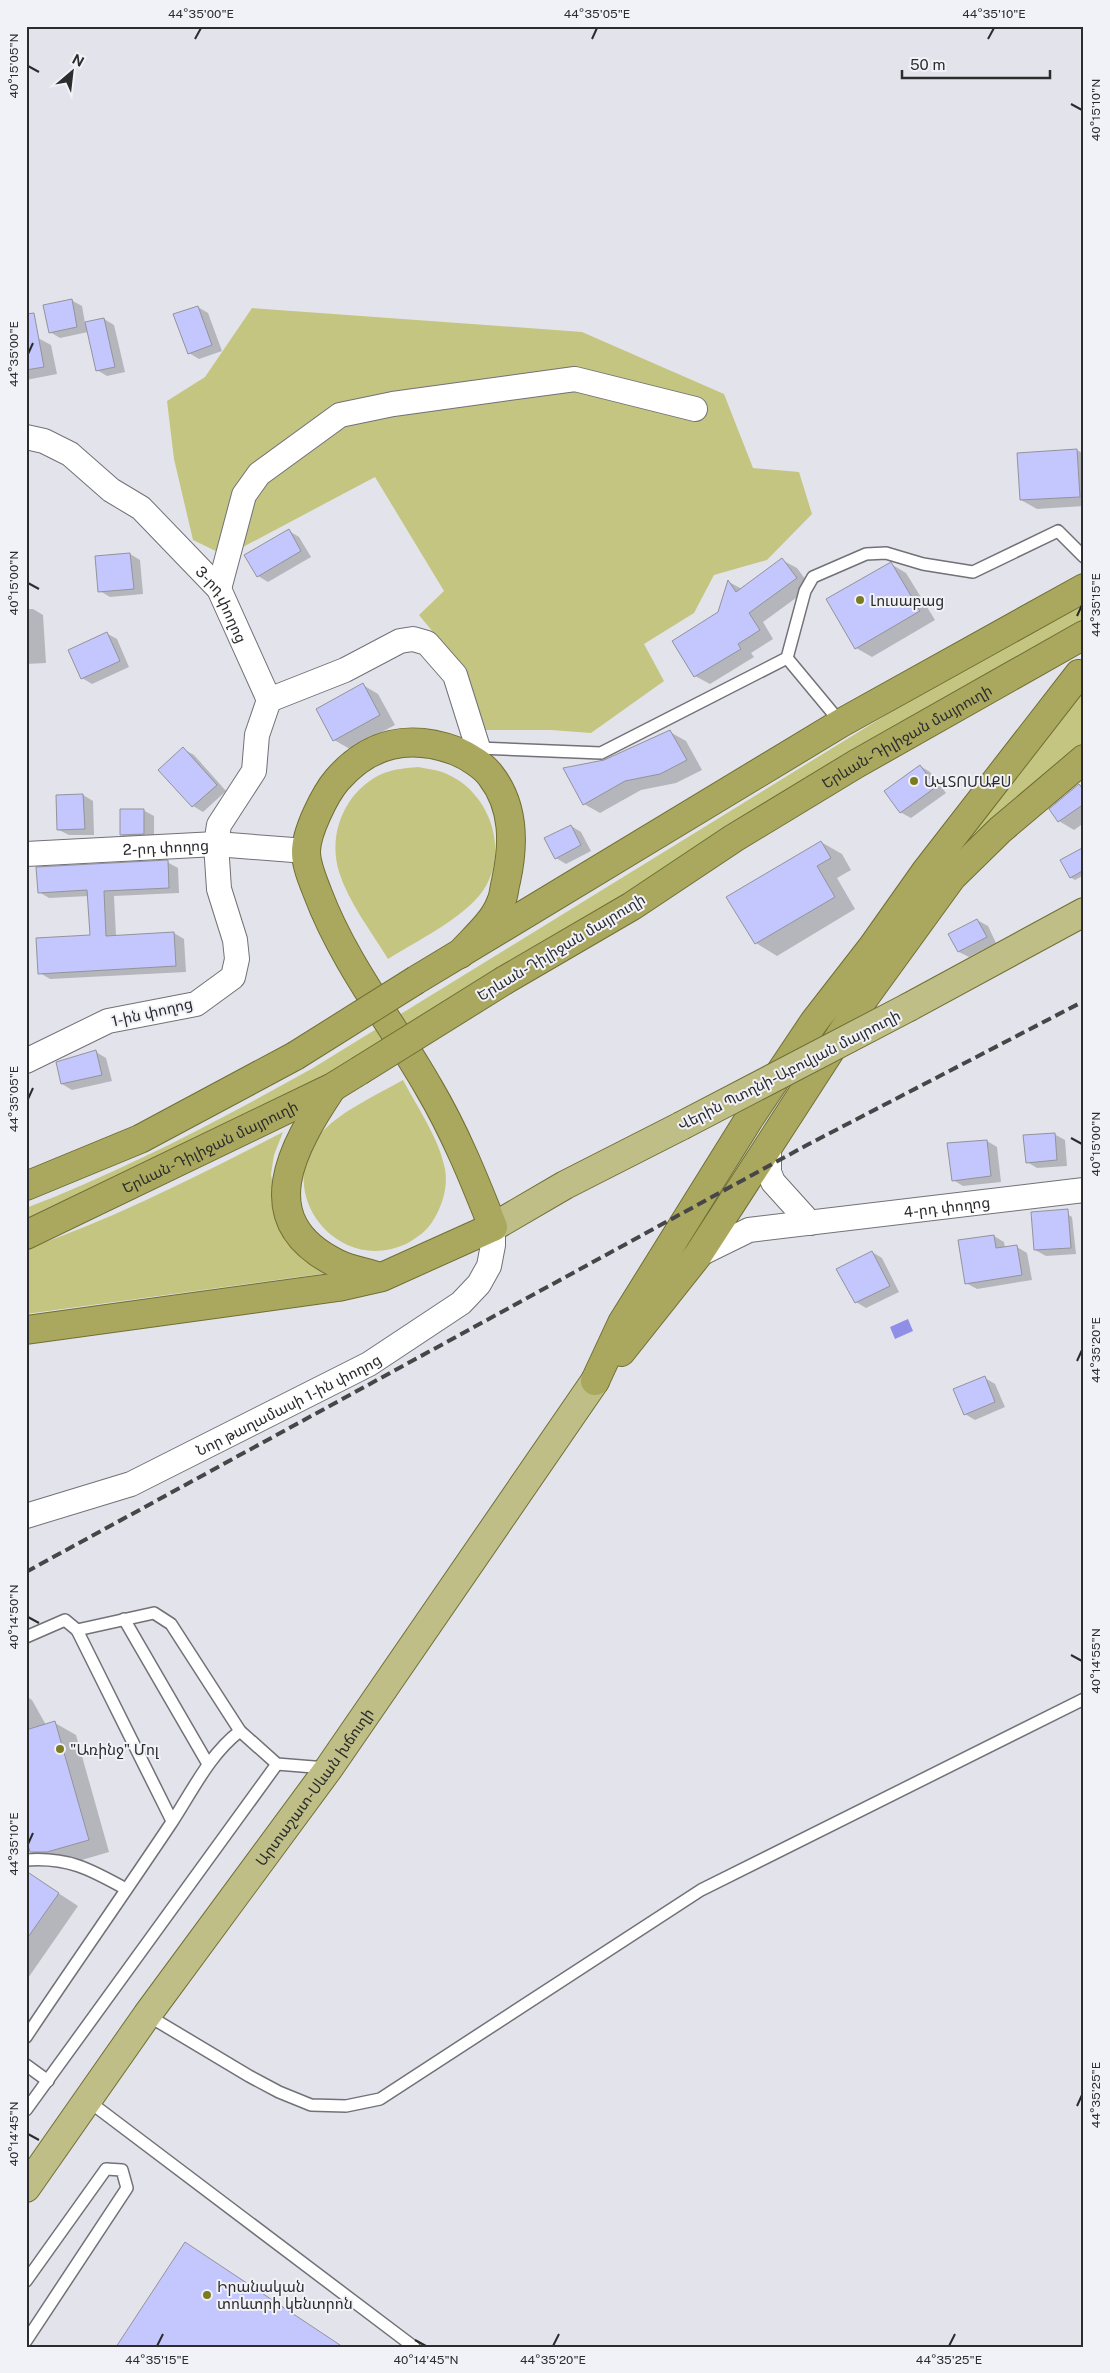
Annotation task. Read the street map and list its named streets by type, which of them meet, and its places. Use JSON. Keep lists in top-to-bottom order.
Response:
{
  "streets": {
    "highway": ["Երևան-Դիլիջան մայրուղի"],
    "main road": ["Վերին Պտղնի-Աբովյան մայրուղի", "Արտաշատ-Սևան խճուղի"],
    "street": [
      "3-րդ փողոց",
      "2-րդ փողոց",
      "1-ին փողոց",
      "4-րդ փողոց",
      "Նոր թաղամասի 1-ին փողոց"
    ]
  },
  "crossings": [
    ["2-րդ փողոց", "1-ին փողոց"],
    ["Վերին Պտղնի-Աբովյան մայրուղի", "Նոր թաղամասի 1-ին փողոց"]
  ],
  "places": [
    "Լուսաբաց",
    "ԱՎՏՈՄԱՔՍ",
    "\"Առինջ\" Մոլ",
    "Իրանական տոևտրի կենտրոն"
  ],
  "scale_bar": "50 m",
  "north": "top right",
  "coordinates": [
    "44°35'00\"E",
    "44°35'05\"E",
    "44°35'10\"E",
    "40°15'05\"N",
    "40°15'10\"N",
    "40°15'00\"N",
    "44°35'15\"E",
    "44°35'20\"E",
    "40°14'50\"N",
    "40°14'55\"N",
    "44°35'25\"E",
    "40°14'45\"N"
  ]
}
